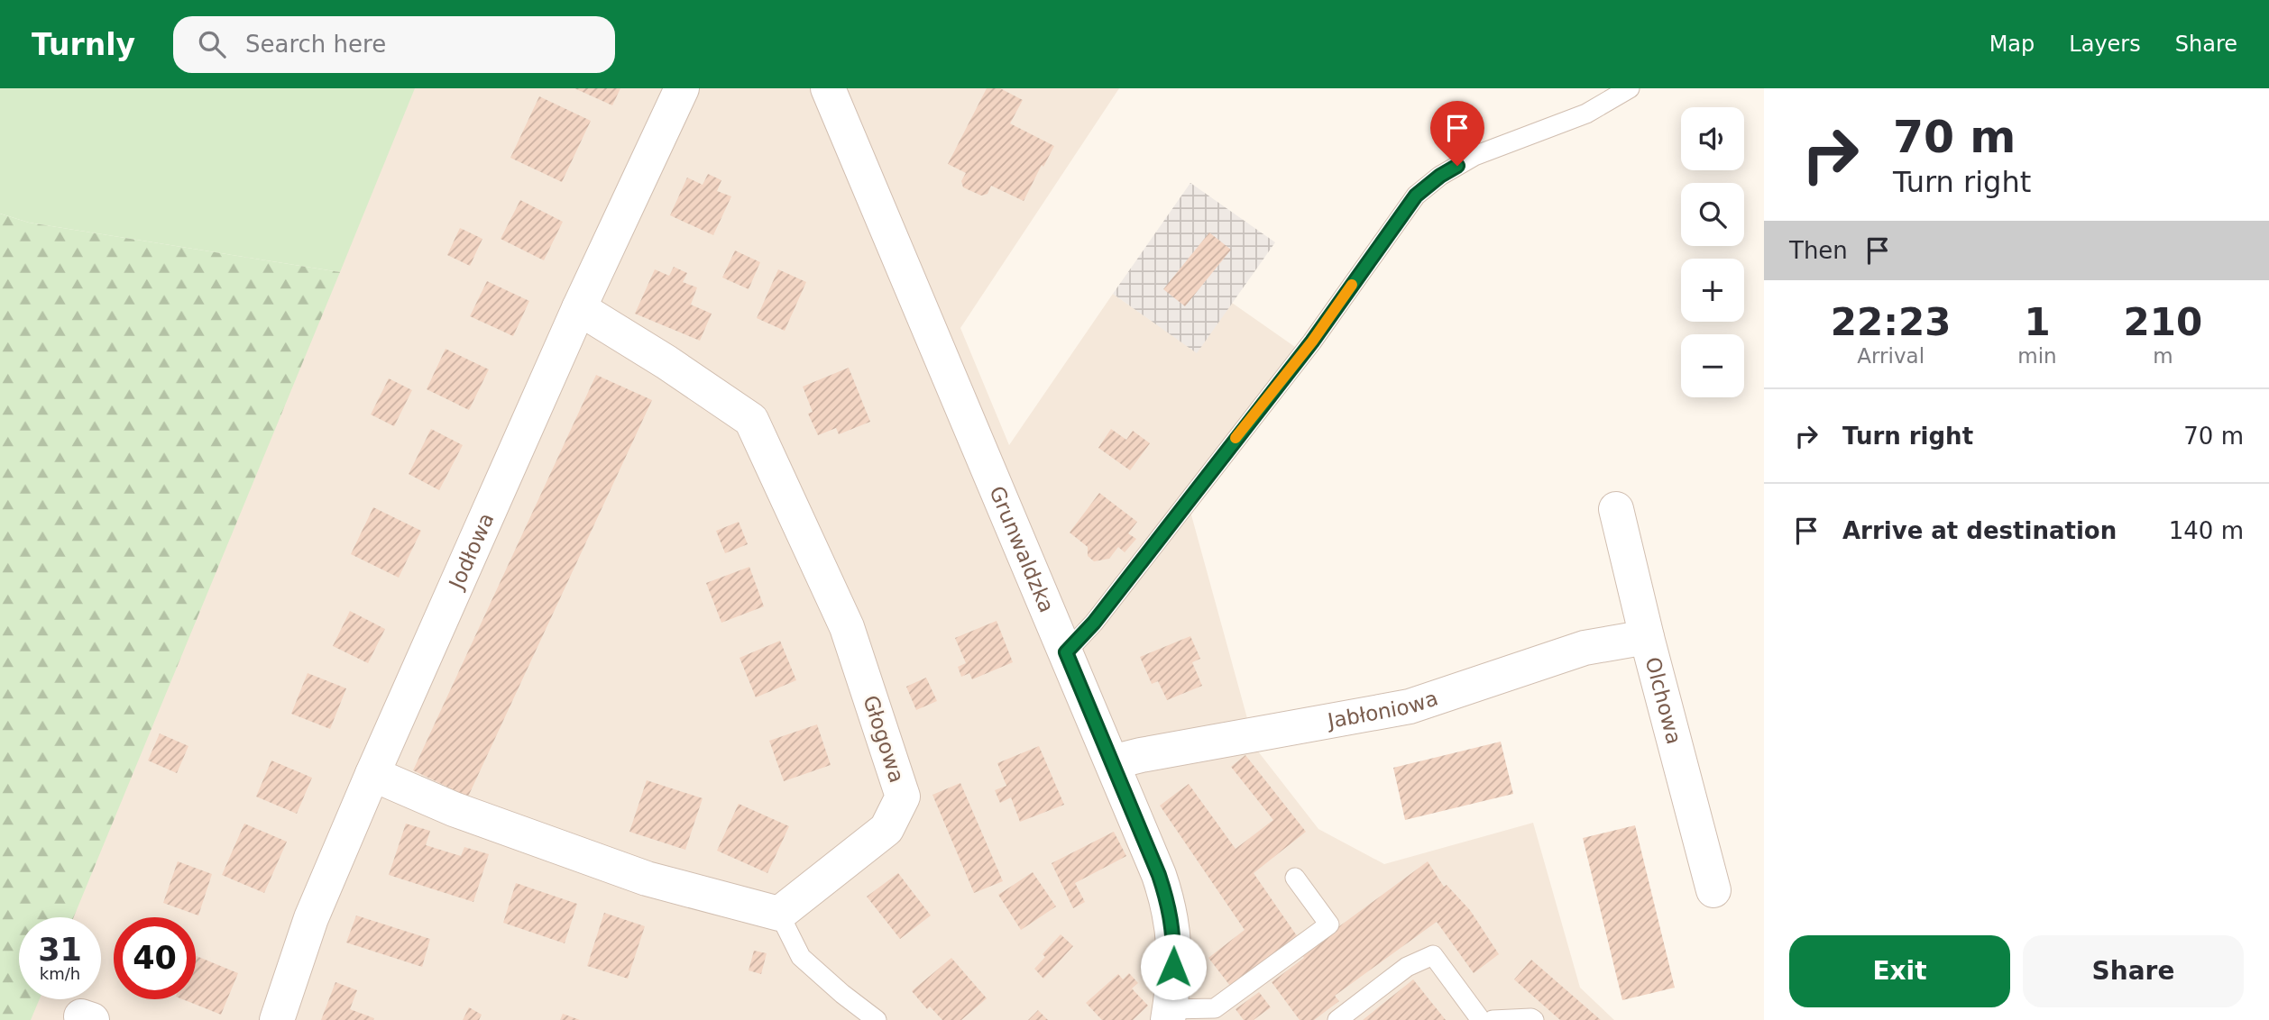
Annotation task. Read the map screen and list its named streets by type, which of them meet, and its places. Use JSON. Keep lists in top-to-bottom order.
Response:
{
  "streets": {
    "street": [
      "Grunwaldzka",
      "Jodłowa",
      "Olchowa",
      "Jabłoniowa",
      "Głogowa"
    ]
  },
  "crossings": [
    ["Grunwaldzka", "Jabłoniowa"],
    ["Jodłowa", "Głogowa"],
    ["Olchowa", "Jabłoniowa"]
  ],
  "page": {
    "header": "Turnly",
    "search": "Search here",
    "nav": ["Map", "Layers", "Share"],
    "turn": ["70 m", "Turn right"],
    "map_buttons": ["+", "−"],
    "then": "Then",
    "eta": [
      "22:23",
      "Arrival",
      "1",
      "min",
      "210",
      "m"
    ],
    "list": [
      {
        "name": "Turn right",
        "value": "70 m"
      },
      {
        "name": "Arrive at destination",
        "value": "140 m"
      }
    ],
    "speed": "31 km/h",
    "limit": "40",
    "buttons": ["Exit", "Share"]
  }
}
